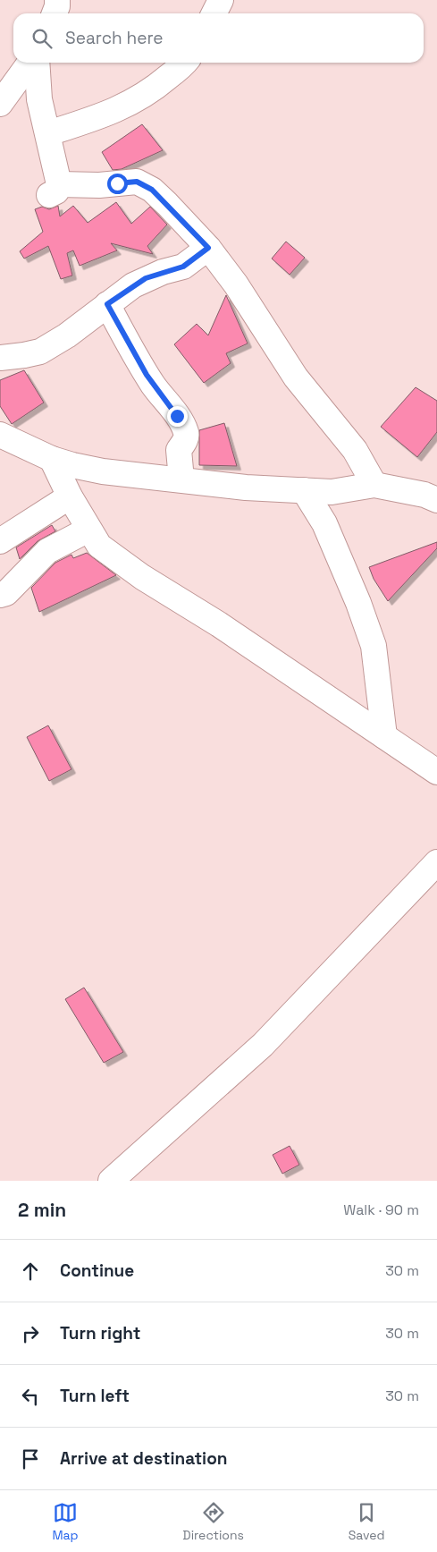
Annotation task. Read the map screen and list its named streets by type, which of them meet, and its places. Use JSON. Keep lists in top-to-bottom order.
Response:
{
  "page": {
    "search": "Search here",
    "heading": ["2 min", "Walk · 90 m"],
    "list": [
      ["Continue", "30 m"],
      ["Turn right", "30 m"],
      ["Turn left", "30 m"],
      "Arrive at destination"
    ],
    "nav": ["Map", "Directions", "Saved"]
  }
}
